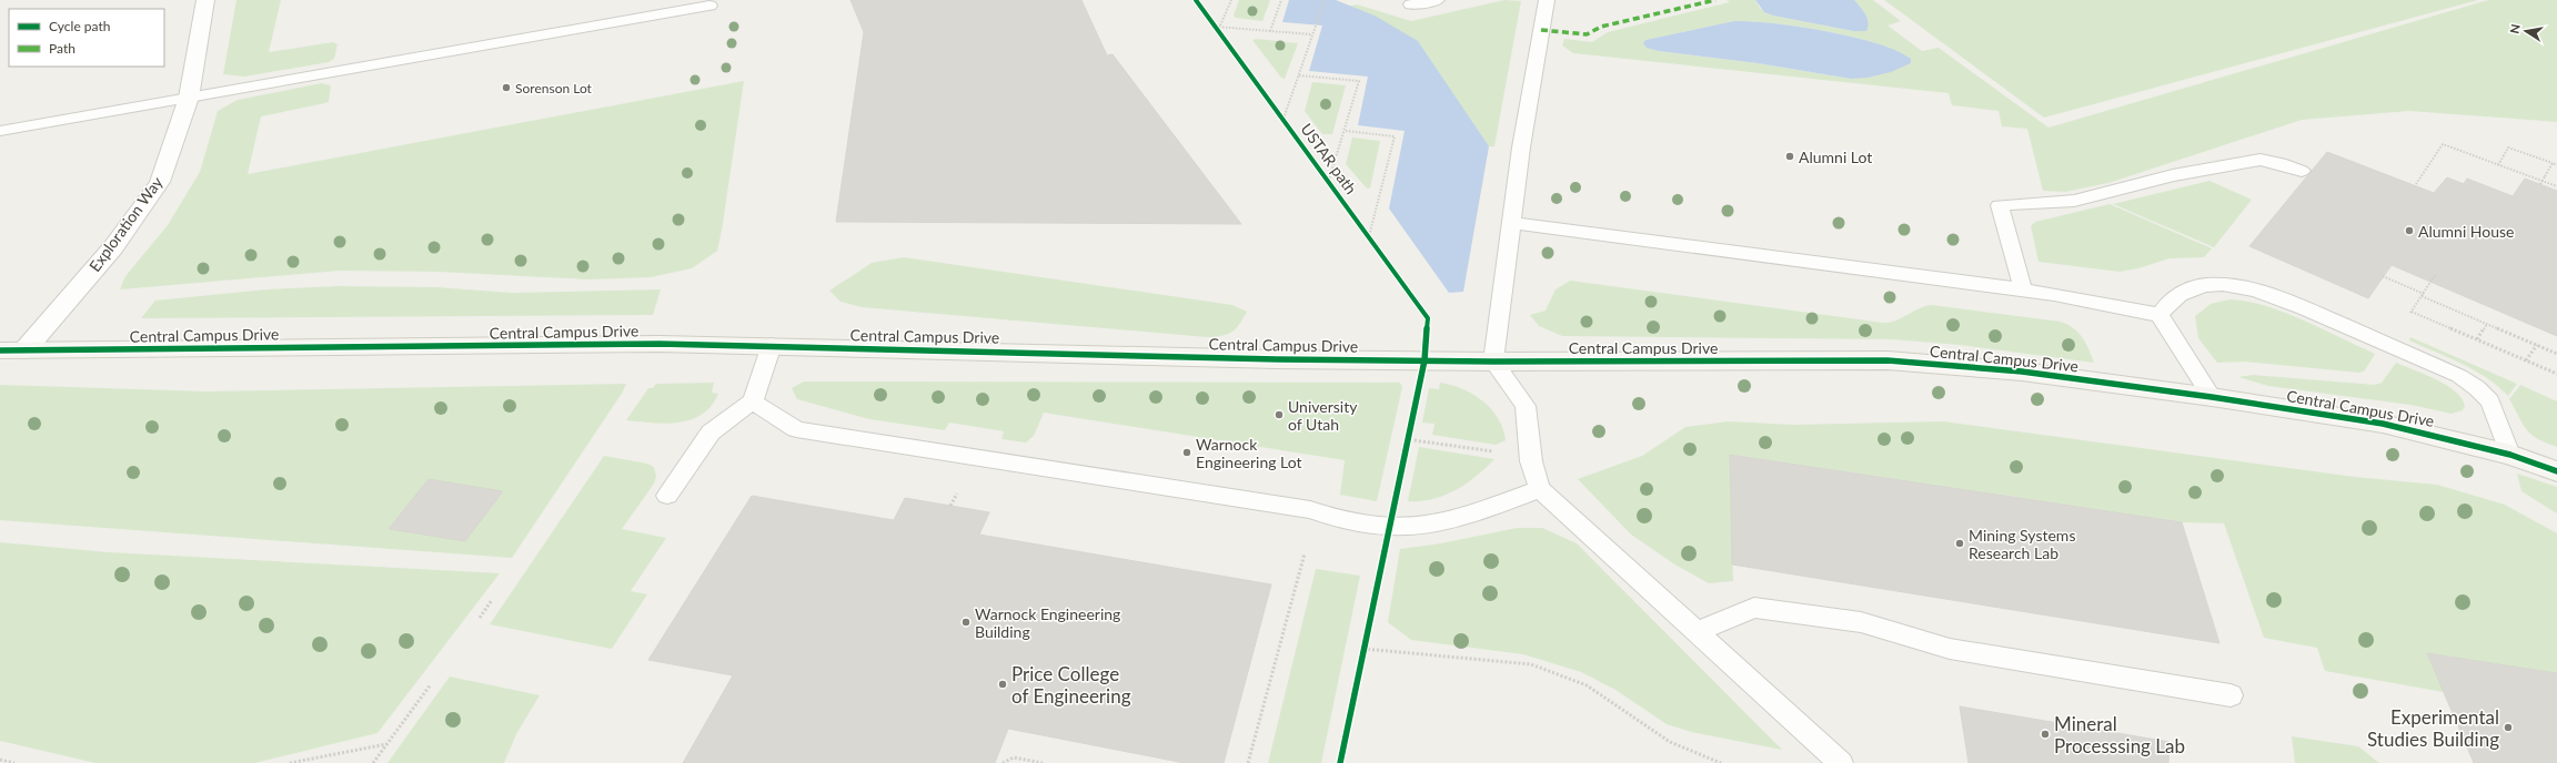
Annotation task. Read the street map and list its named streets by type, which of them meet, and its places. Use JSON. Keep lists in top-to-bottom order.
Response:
{
  "streets": {
    "street": ["Exploration Way", "Central Campus Drive"],
    "cycle path": ["USTAR path"]
  },
  "crossings": [
    ["Exploration Way", "Central Campus Drive"]
  ],
  "places": [
    "Sorenson Lot",
    "Alumni Lot",
    "Alumni House",
    "University of Utah",
    "Warnock Engineering Lot",
    "Mining Systems Research Lab",
    "Warnock Engineering Building",
    "Price College of Engineering",
    "Experimental Studies Building",
    "Mineral Processsing Lab"
  ],
  "legend": ["Cycle path", "Path"],
  "north": "left"
}
